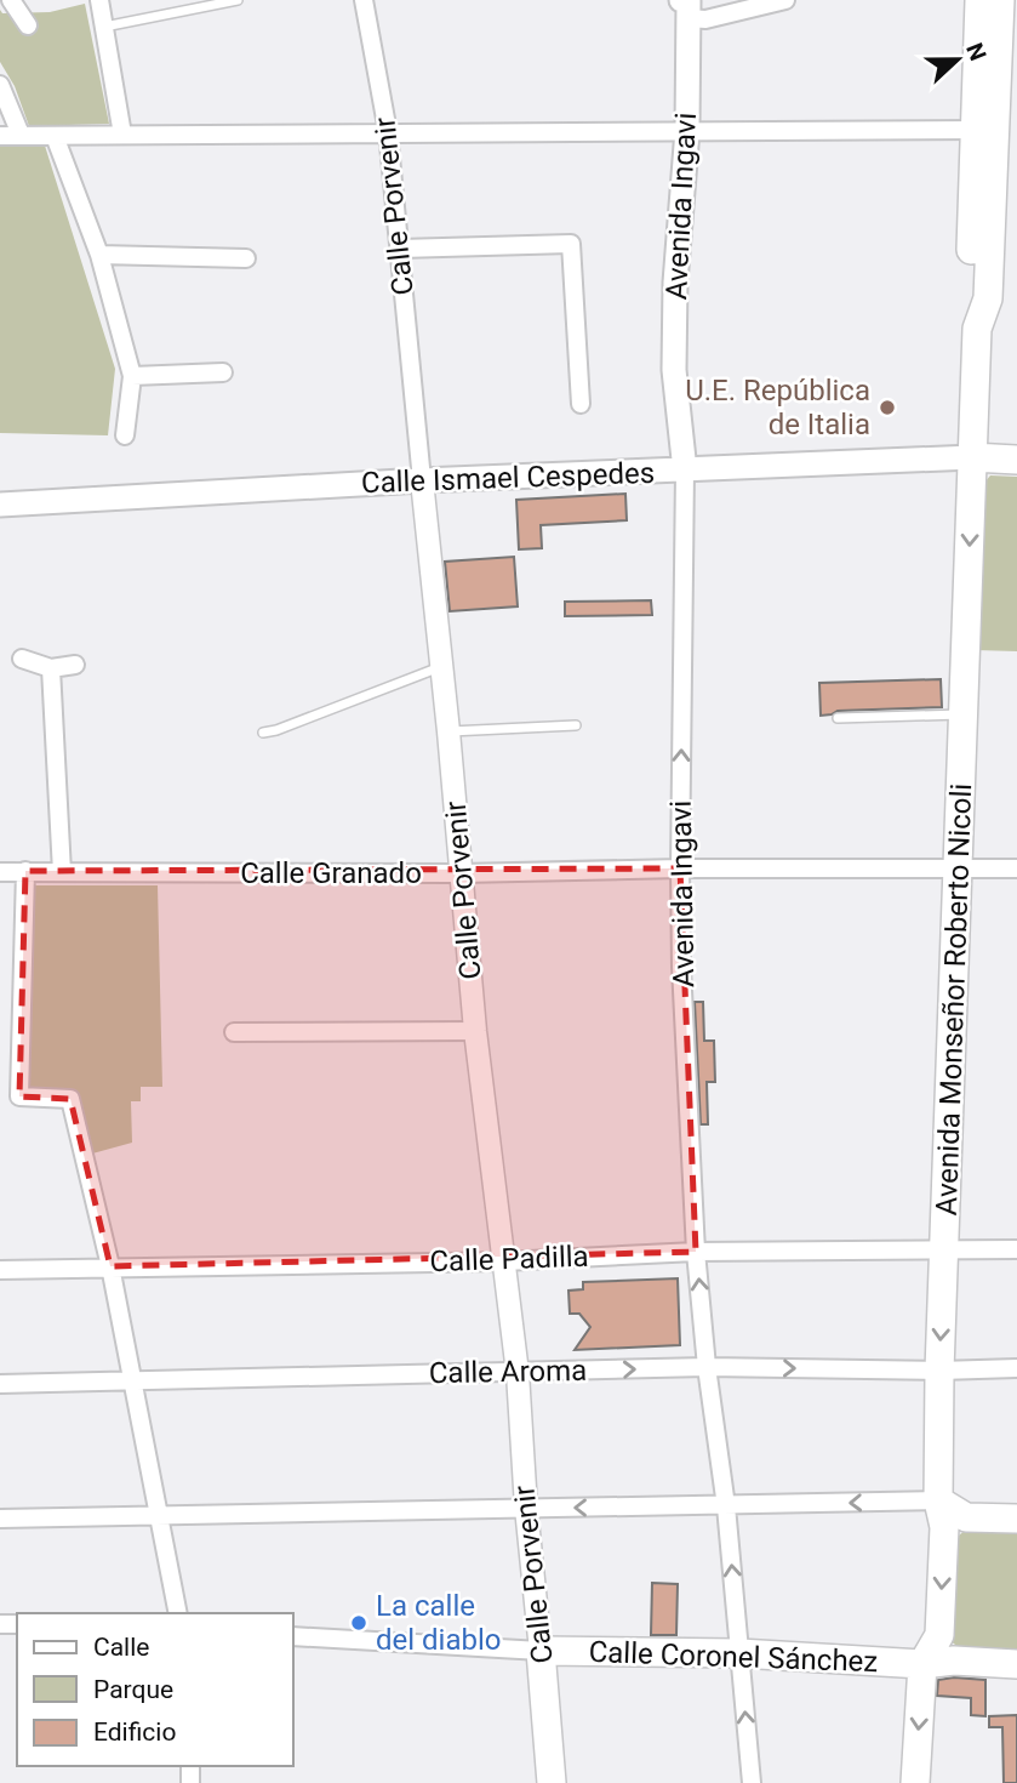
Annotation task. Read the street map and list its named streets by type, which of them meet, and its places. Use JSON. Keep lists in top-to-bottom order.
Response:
{
  "streets": {
    "main road": [
      "Calle Porvenir",
      "Avenida Ingavi",
      "Calle Ismael Cespedes",
      "Avenida Monseñor Roberto Nicoli",
      "Calle Coronel Sánchez"
    ],
    "street": ["Calle Granado", "Calle Padilla", "Calle Aroma"]
  },
  "crossings": [
    ["Calle Porvenir", "Calle Ismael Cespedes"],
    ["Calle Porvenir", "Calle Granado"],
    ["Calle Porvenir", "Calle Padilla"],
    ["Calle Porvenir", "Calle Aroma"],
    ["Calle Porvenir", "Calle Coronel Sánchez"],
    ["Avenida Ingavi", "Calle Ismael Cespedes"],
    ["Avenida Ingavi", "Calle Granado"],
    ["Avenida Ingavi", "Calle Padilla"],
    ["Avenida Ingavi", "Calle Aroma"],
    ["Avenida Ingavi", "Calle Coronel Sánchez"],
    ["Calle Ismael Cespedes", "Avenida Monseñor Roberto Nicoli"],
    ["Calle Granado", "Avenida Monseñor Roberto Nicoli"],
    ["Avenida Monseñor Roberto Nicoli", "Calle Padilla"],
    ["Avenida Monseñor Roberto Nicoli", "Calle Aroma"],
    ["Avenida Monseñor Roberto Nicoli", "Calle Coronel Sánchez"]
  ],
  "one_way": ["Avenida Ingavi"],
  "places": ["U.E. República de Italia", "La calle del diablo"],
  "legend": ["Calle", "Parque", "Edificio"],
  "north": "right"
}
